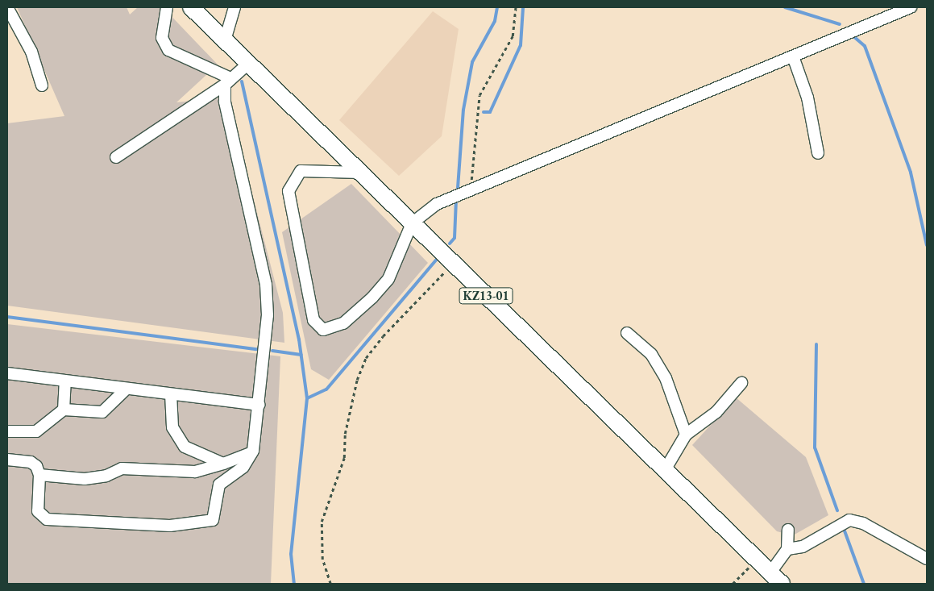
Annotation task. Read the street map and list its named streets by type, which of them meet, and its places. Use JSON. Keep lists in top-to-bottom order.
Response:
{
  "streets": {
    "highway": ["KZ13-01"]
  }
}
